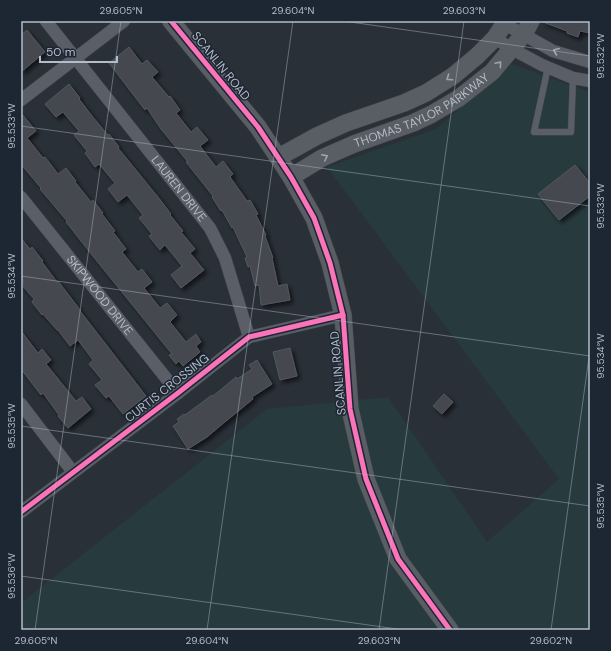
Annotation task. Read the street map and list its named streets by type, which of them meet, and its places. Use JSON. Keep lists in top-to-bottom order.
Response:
{
  "streets": {
    "street": [
      "SCANLIN ROAD",
      "THOMAS TAYLOR PARKWAY",
      "LAUREN DRIVE",
      "SKIPWOOD DRIVE",
      "CURTIS CROSSING"
    ]
  },
  "crossings": [
    ["SCANLIN ROAD", "THOMAS TAYLOR PARKWAY"],
    ["SCANLIN ROAD", "CURTIS CROSSING"],
    ["LAUREN DRIVE", "CURTIS CROSSING"],
    ["SKIPWOOD DRIVE", "CURTIS CROSSING"]
  ],
  "scale_bar": "50 m",
  "coordinates": [
    "29.605°N",
    "29.604°N",
    "29.603°N",
    "95.532°W",
    "95.533°W",
    "95.534°W",
    "95.535°W",
    "95.536°W",
    "29.602°N"
  ]
}
